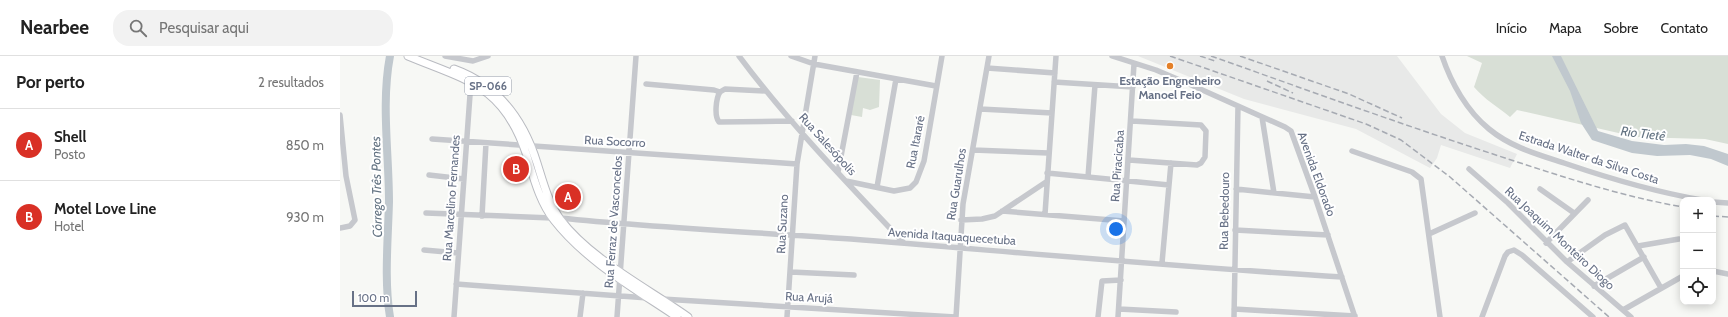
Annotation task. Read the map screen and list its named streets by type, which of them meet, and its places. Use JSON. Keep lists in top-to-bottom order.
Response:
{
  "streets": {
    "main road": ["SP-066"],
    "street": [
      "Rua Socorro",
      "Rua Itararé",
      "Rua Salesópolis",
      "Estrada Walter da Silva Costa",
      "Rua Piracicaba",
      "Avenida Eldorado",
      "Rua Guarulhos",
      "Rua Marcelino Fernandes",
      "Rua Bebedouro",
      "Rua Ferraz de Vasconcelos",
      "Rua Suzano",
      "Avenida Itaquaquecetuba",
      "Rua Joaquim Monteiro Diogo",
      "Rua Arujá"
    ]
  },
  "crossings": [
    ["SP-066", "Rua Socorro"],
    ["SP-066", "Rua Marcelino Fernandes"],
    ["SP-066", "Rua Ferraz de Vasconcelos"],
    ["SP-066", "Avenida Itaquaquecetuba"],
    ["SP-066", "Rua Arujá"],
    ["Rua Socorro", "Rua Marcelino Fernandes"],
    ["Rua Socorro", "Rua Ferraz de Vasconcelos"],
    ["Rua Socorro", "Rua Suzano"],
    ["Rua Itararé", "Rua Salesópolis"],
    ["Rua Salesópolis", "Rua Suzano"],
    ["Rua Salesópolis", "Avenida Itaquaquecetuba"],
    ["Rua Piracicaba", "Avenida Eldorado"],
    ["Rua Piracicaba", "Avenida Itaquaquecetuba"],
    ["Avenida Eldorado", "Rua Bebedouro"],
    ["Avenida Eldorado", "Avenida Itaquaquecetuba"],
    ["Rua Guarulhos", "Avenida Itaquaquecetuba"],
    ["Rua Guarulhos", "Rua Arujá"],
    ["Rua Marcelino Fernandes", "Avenida Itaquaquecetuba"],
    ["Rua Bebedouro", "Avenida Itaquaquecetuba"],
    ["Rua Ferraz de Vasconcelos", "Avenida Itaquaquecetuba"],
    ["Rua Suzano", "Avenida Itaquaquecetuba"],
    ["Rua Suzano", "Rua Arujá"]
  ],
  "water": ["Rio Tietê", "Córrego Três Pontes"],
  "places": ["Estação Engneheiro Manoel Feio"],
  "scale_bar": "100 m",
  "page": {
    "header": "Nearbee",
    "search": "Pesquisar aqui",
    "nav": [
      "Início",
      "Mapa",
      "Sobre",
      "Contato"
    ],
    "heading": ["Por perto", "2 resultados"],
    "list": [
      {
        "mark": "A",
        "name": "Shell",
        "note": "Posto",
        "value": "850 m"
      },
      {
        "mark": "B",
        "name": "Motel Love Line",
        "note": "Hotel",
        "value": "930 m"
      }
    ],
    "pins": ["B", "A"],
    "map_buttons": ["+", "−"],
    "scale": "100 m"
  }
}
